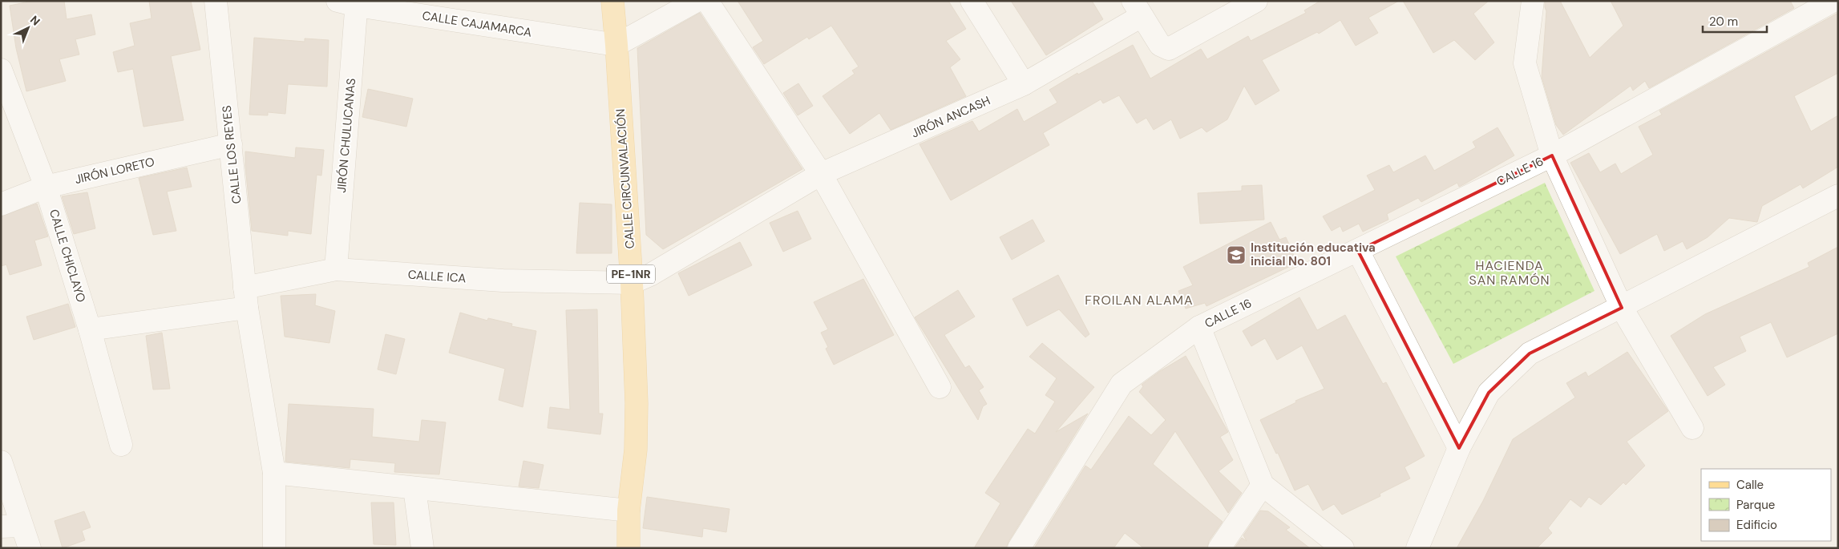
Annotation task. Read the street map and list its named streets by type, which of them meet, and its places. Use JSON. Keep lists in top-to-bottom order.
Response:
{
  "streets": {
    "main road": ["CALLE CIRCUNVALACIÓN", "PE-1NR"],
    "street": [
      "CALLE CAJAMARCA",
      "JIRÓN ANCASH",
      "JIRÓN CHULUCANAS",
      "CALLE LOS REYES",
      "JIRÓN LORETO",
      "CALLE 16",
      "CALLE CHICLAYO",
      "CALLE ICA"
    ]
  },
  "crossings": [
    ["CALLE CAJAMARCA", "JIRÓN CHULUCANAS"],
    ["CALLE CAJAMARCA", "CALLE CIRCUNVALACIÓN"],
    ["JIRÓN ANCASH", "CALLE CIRCUNVALACIÓN"],
    ["JIRÓN ANCASH", "CALLE ICA"],
    ["JIRÓN CHULUCANAS", "CALLE ICA"],
    ["CALLE LOS REYES", "JIRÓN LORETO"],
    ["CALLE LOS REYES", "CALLE ICA"],
    ["JIRÓN LORETO", "CALLE CHICLAYO"],
    ["CALLE CIRCUNVALACIÓN", "CALLE ICA"],
    ["CALLE CHICLAYO", "CALLE ICA"]
  ],
  "districts": ["HACIENDA SAN RAMÓN", "FROILAN ALAMA"],
  "places": {
    "school or university": ["Institución educativa inicial No. 801"]
  },
  "legend": ["Calle", "Parque", "Edificio"],
  "scale_bar": "20 m",
  "north": "top right"
}
